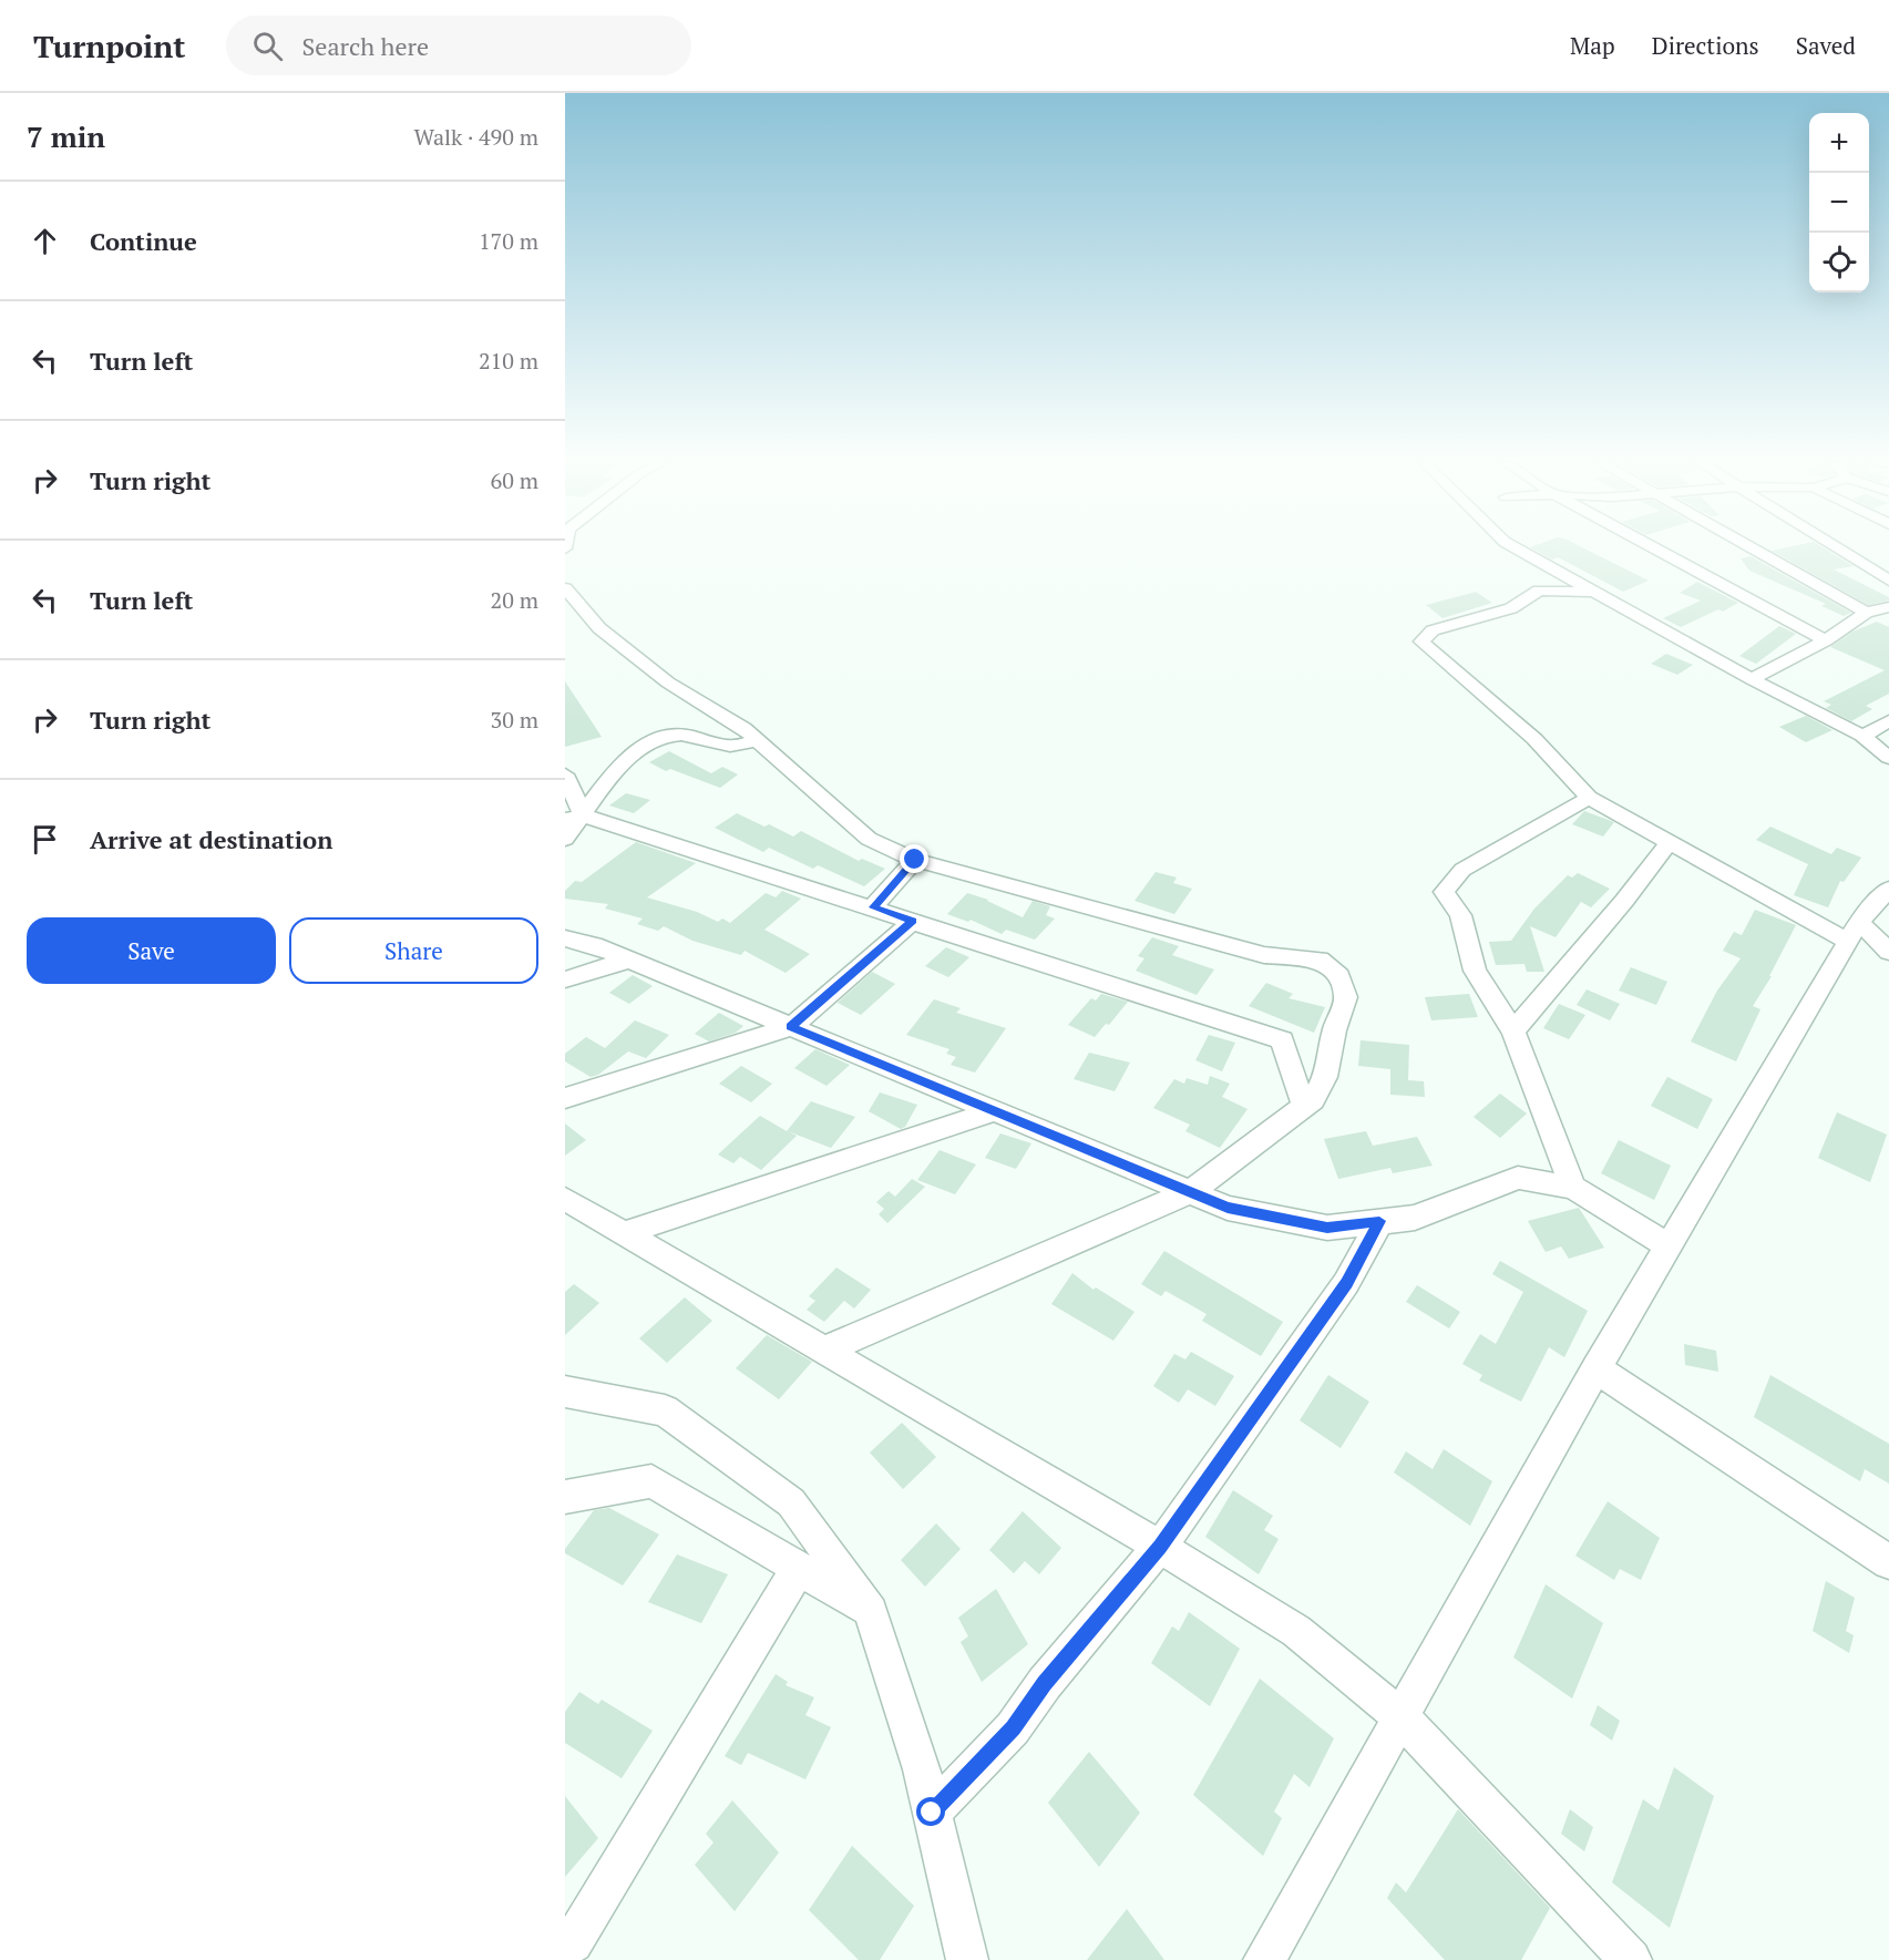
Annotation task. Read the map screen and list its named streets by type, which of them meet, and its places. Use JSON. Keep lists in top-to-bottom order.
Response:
{
  "page": {
    "header": "Turnpoint",
    "search": "Search here",
    "nav": ["Map", "Directions", "Saved"],
    "heading": ["7 min", "Walk · 490 m"],
    "map_buttons": ["+", "−"],
    "list": [
      ["Continue", "170 m"],
      ["Turn left", "210 m"],
      ["Turn right", "60 m"],
      ["Turn left", "20 m"],
      ["Turn right", "30 m"],
      "Arrive at destination"
    ],
    "buttons": ["Save", "Share"]
  }
}
